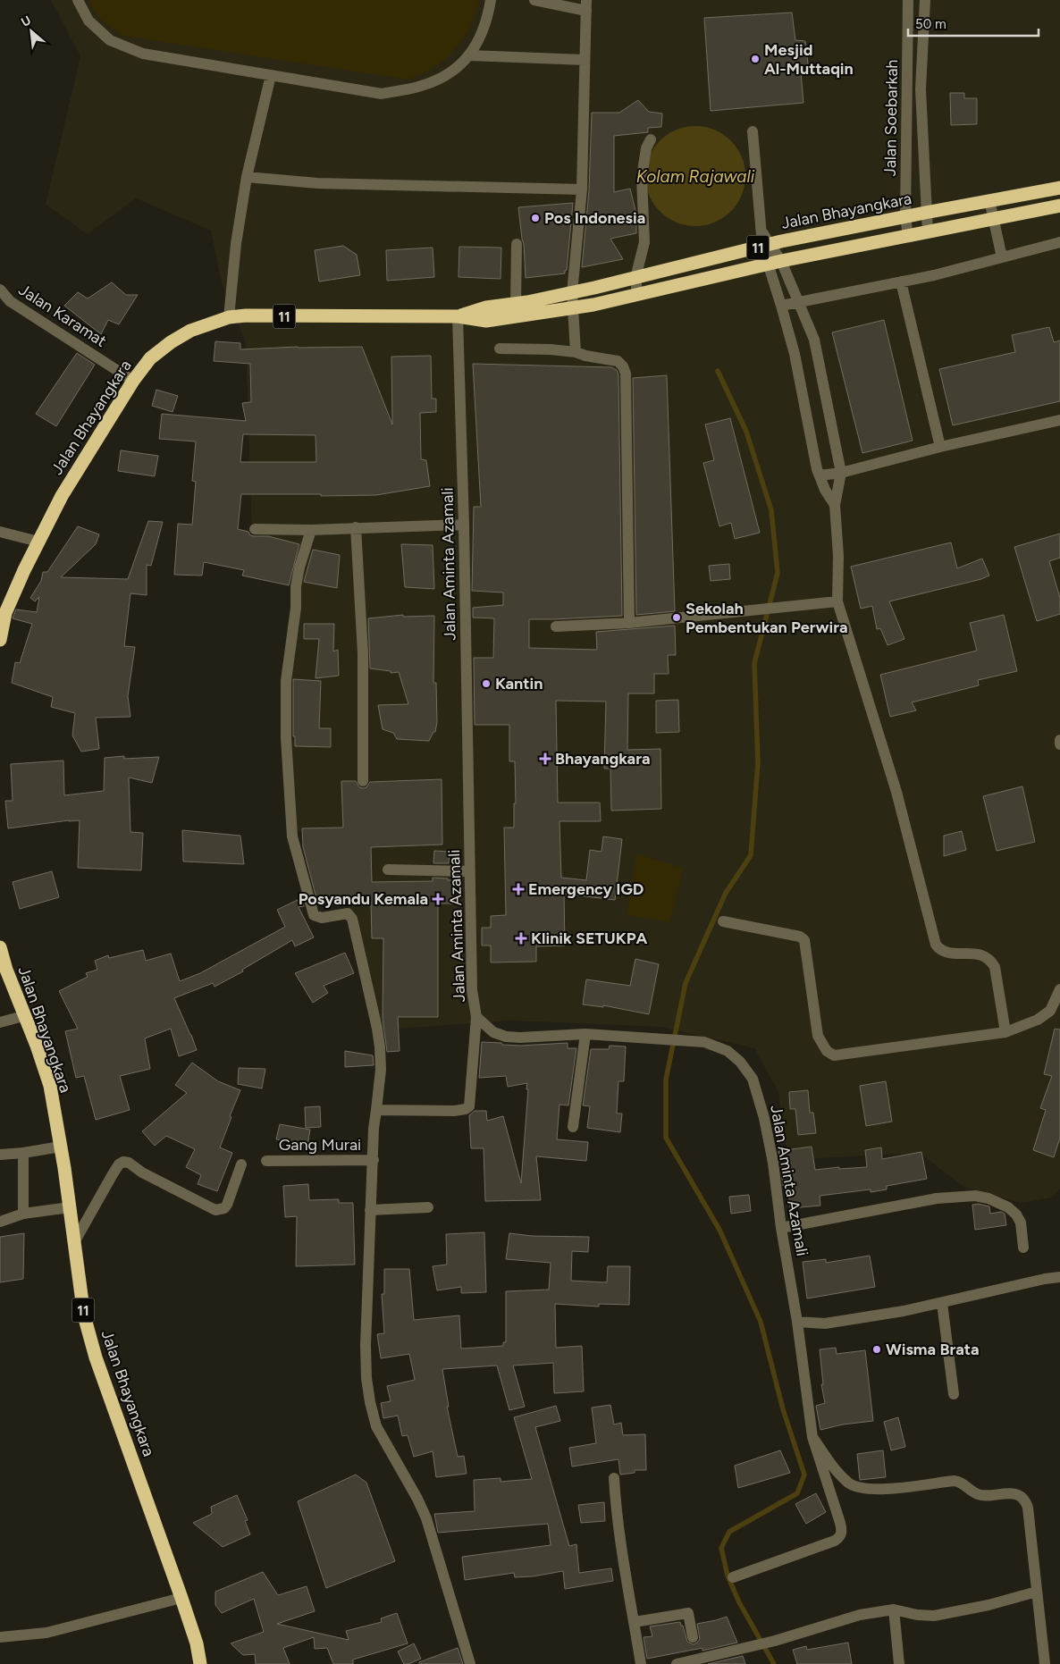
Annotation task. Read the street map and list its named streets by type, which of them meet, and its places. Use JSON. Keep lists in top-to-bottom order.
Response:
{
  "streets": {
    "highway": ["Jalan Bhayangkara", "11"],
    "street": [
      "Jalan Soebarkah",
      "Jalan Karamat",
      "Jalan Aminta Azamali",
      "Gang Murai"
    ]
  },
  "crossings": [
    ["Jalan Soebarkah", "Jalan Bhayangkara"],
    ["Jalan Bhayangkara", "Jalan Karamat"],
    ["Jalan Bhayangkara", "Jalan Aminta Azamali"]
  ],
  "water": ["Kolam Rajawali"],
  "places": {
    "other": [
      "Mesjid Al-Muttaqin",
      "Pos Indonesia",
      "Sekolah Pembentukan Perwira",
      "Kantin",
      "Wisma Brata"
    ],
    "health": [
      "Bhayangkara",
      "Emergency IGD",
      "Posyandu Kemala",
      "Klinik SETUKPA"
    ]
  },
  "scale_bar": "50 m",
  "north": "top left"
}
